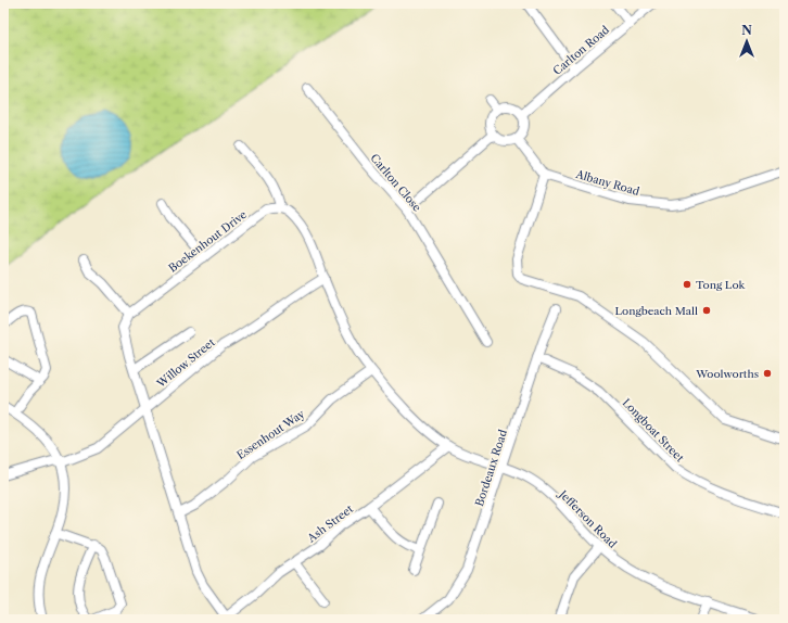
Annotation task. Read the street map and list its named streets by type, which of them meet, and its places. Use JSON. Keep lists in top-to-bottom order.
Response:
{
  "streets": {
    "street": [
      "Carlton Road",
      "Carlton Close",
      "Albany Road",
      "Boekenhout Drive",
      "Willow Street",
      "Longboat Street",
      "Essenhout Way",
      "Bordeaux Road",
      "Jefferson Road",
      "Ash Street"
    ]
  },
  "crossings": [
    ["Longboat Street", "Bordeaux Road"],
    ["Bordeaux Road", "Jefferson Road"]
  ],
  "places": ["Tong Lok", "Longbeach Mall", "Woolworths"],
  "north": "top"
}
